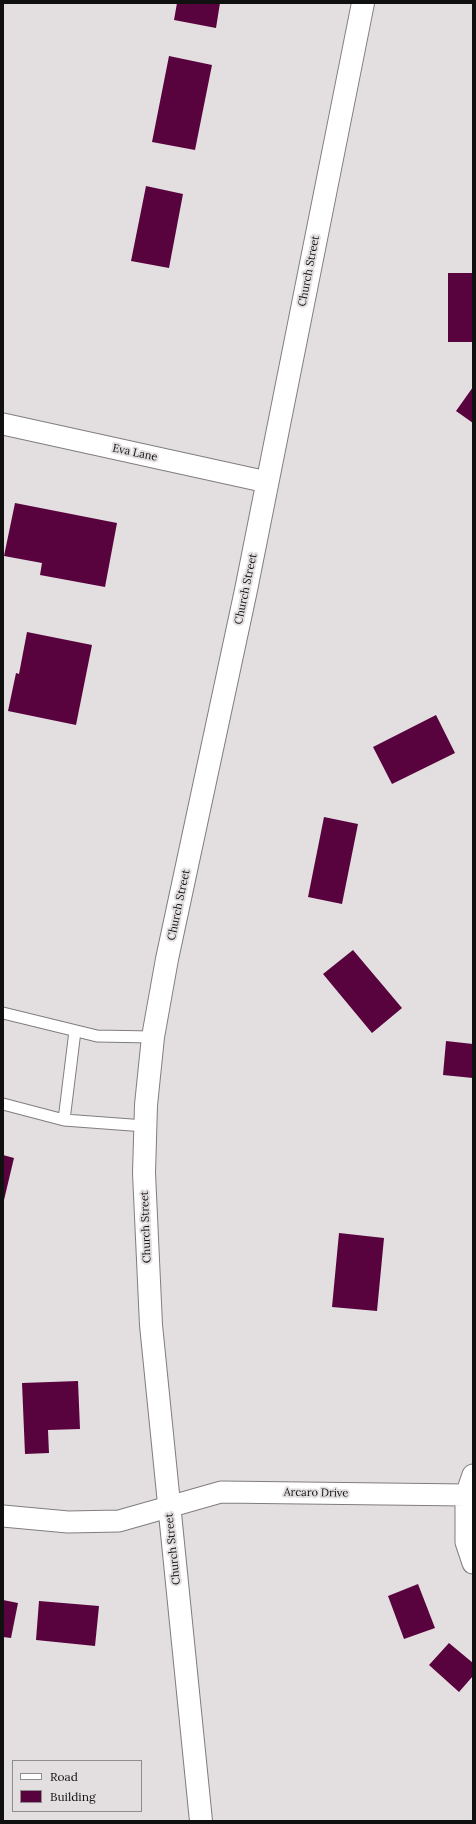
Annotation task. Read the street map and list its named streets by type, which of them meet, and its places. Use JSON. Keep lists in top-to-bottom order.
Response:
{
  "streets": {
    "street": ["Church Street", "Eva Lane", "Arcaro Drive"]
  },
  "crossings": [
    ["Church Street", "Eva Lane"],
    ["Church Street", "Arcaro Drive"]
  ],
  "legend": ["Road", "Building"]
}
